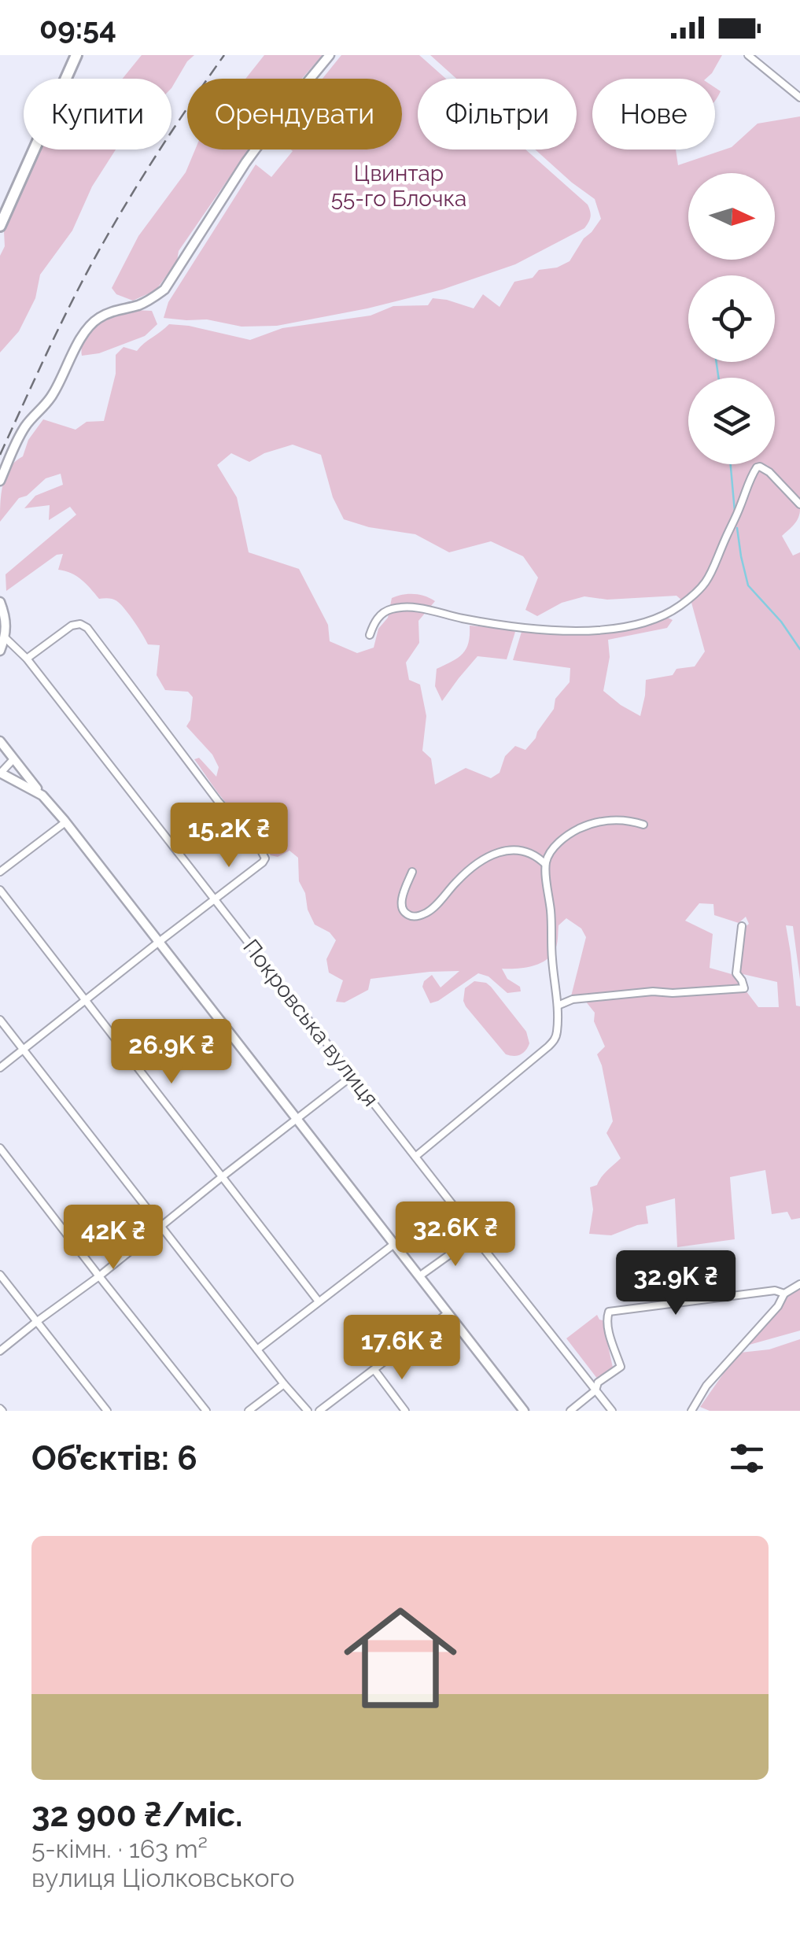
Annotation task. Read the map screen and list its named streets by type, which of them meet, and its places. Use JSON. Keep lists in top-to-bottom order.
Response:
{
  "streets": {
    "street": ["Покровська вулиця"]
  },
  "parks": ["Цвинтар 55-го Блочка"],
  "north": "right",
  "page": {
    "status": "09:54",
    "chip": [
      "Купити",
      "Орендувати",
      "Фільтри",
      "Нове"
    ],
    "price": [
      "15.2K ₴",
      "26.9K ₴",
      "32.6K ₴",
      "42K ₴",
      "32.9K ₴",
      "17.6K ₴"
    ],
    "heading": "Об’єктів: 6",
    "list": [
      {
        "name": "32 900 ₴/міс.",
        "note": "5-кімн. · 163 m² · вулиця Ціолковського"
      }
    ]
  }
}
